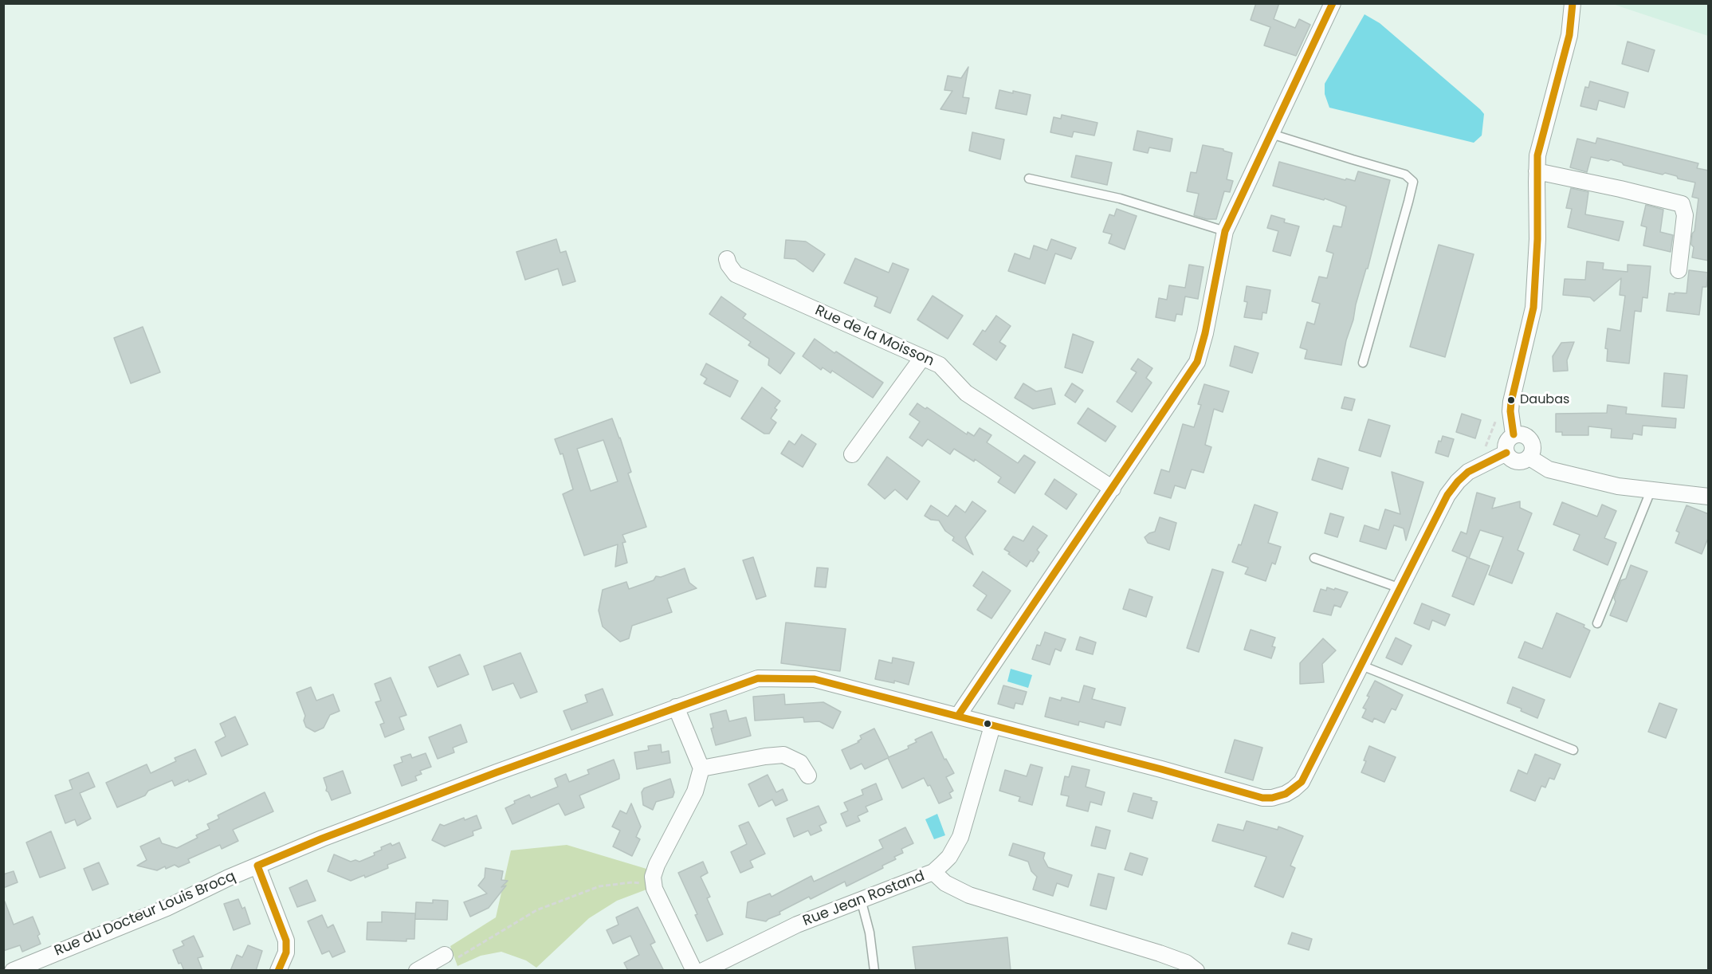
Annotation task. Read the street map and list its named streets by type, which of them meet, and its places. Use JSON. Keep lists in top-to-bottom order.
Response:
{
  "streets": {
    "street": ["Rue de la Moisson", "Rue Jean Rostand", "Rue du Docteur Louis Brocq"]
  },
  "crossings": [
    ["Rue Jean Rostand", "Rue du Docteur Louis Brocq"]
  ],
  "places": ["Daubas"]
}
